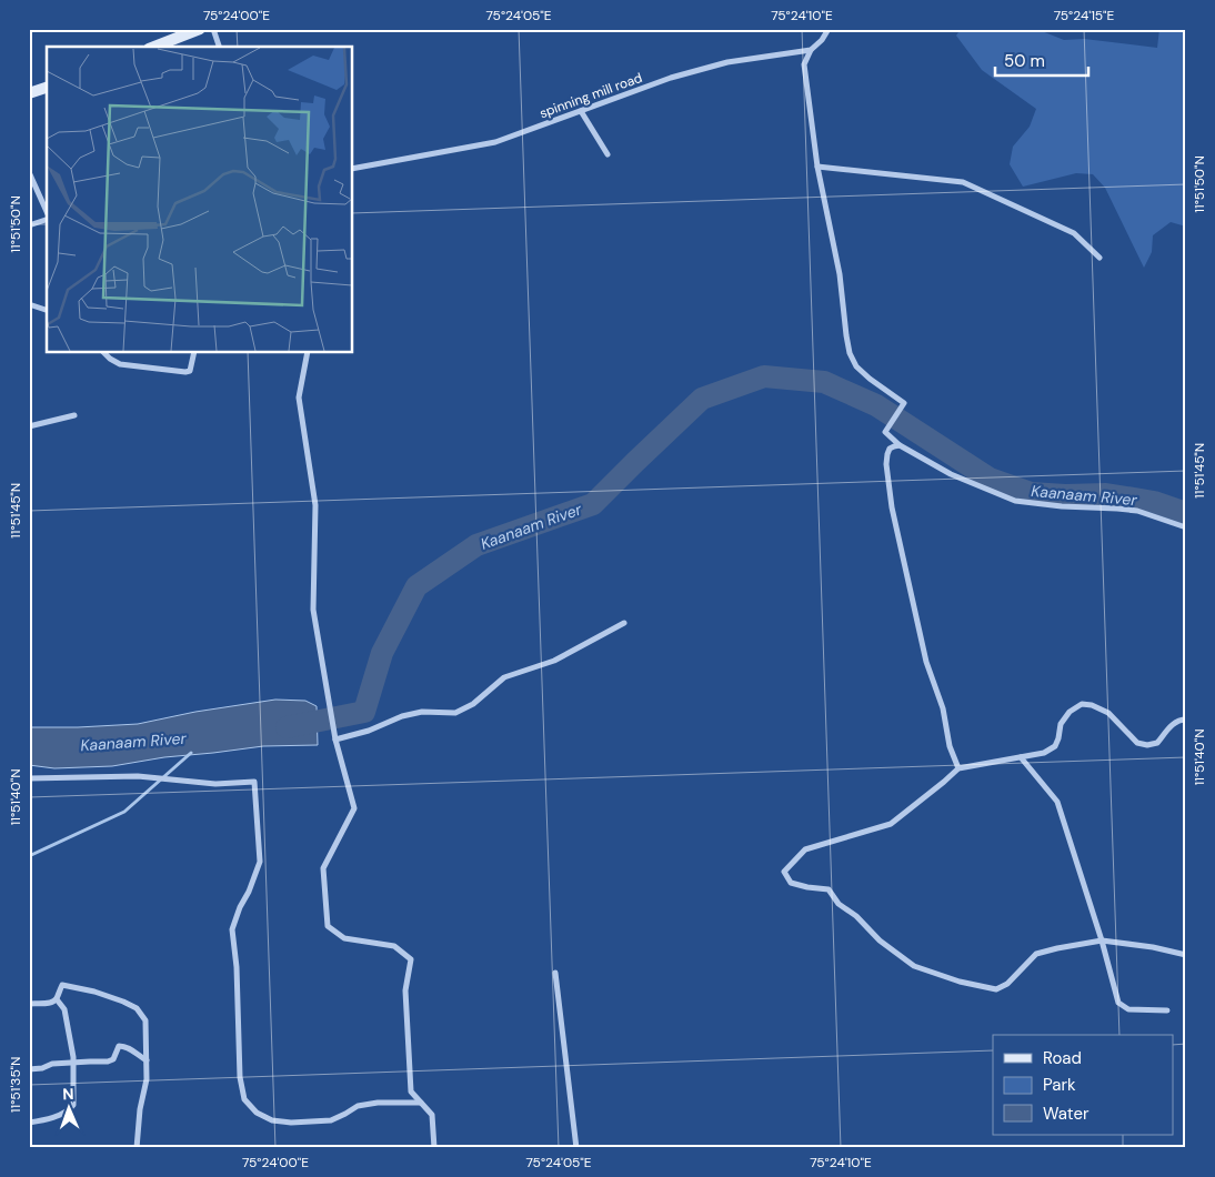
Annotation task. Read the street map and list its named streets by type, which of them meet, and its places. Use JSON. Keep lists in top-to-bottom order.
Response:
{
  "streets": {
    "street": ["spinning mill road"]
  },
  "water": ["Kaanaam River"],
  "legend": ["Road", "Park", "Water"],
  "scale_bar": "50 m",
  "north": "top",
  "coordinates": [
    "75°24'00\"E",
    "75°24'05\"E",
    "75°24'10\"E",
    "75°24'15\"E",
    "11°51'50\"N",
    "11°51'45\"N",
    "11°51'40\"N",
    "11°51'35\"N"
  ]
}
